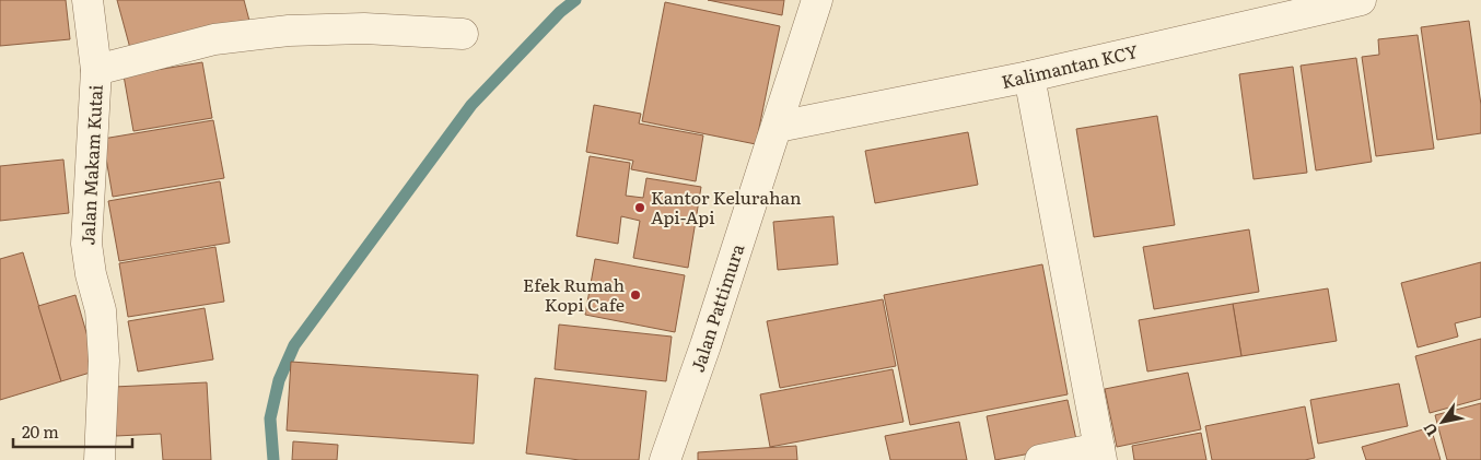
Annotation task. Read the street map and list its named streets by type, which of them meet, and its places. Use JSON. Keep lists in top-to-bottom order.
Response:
{
  "streets": {
    "street": ["Kalimantan KCY", "Jalan Makam Kutai", "Jalan Pattimura"]
  },
  "crossings": [
    ["Kalimantan KCY", "Jalan Pattimura"]
  ],
  "places": ["Kantor Kelurahan Api-Api", "Efek Rumah Kopi Cafe"],
  "scale_bar": "20 m",
  "north": "bottom left"
}
